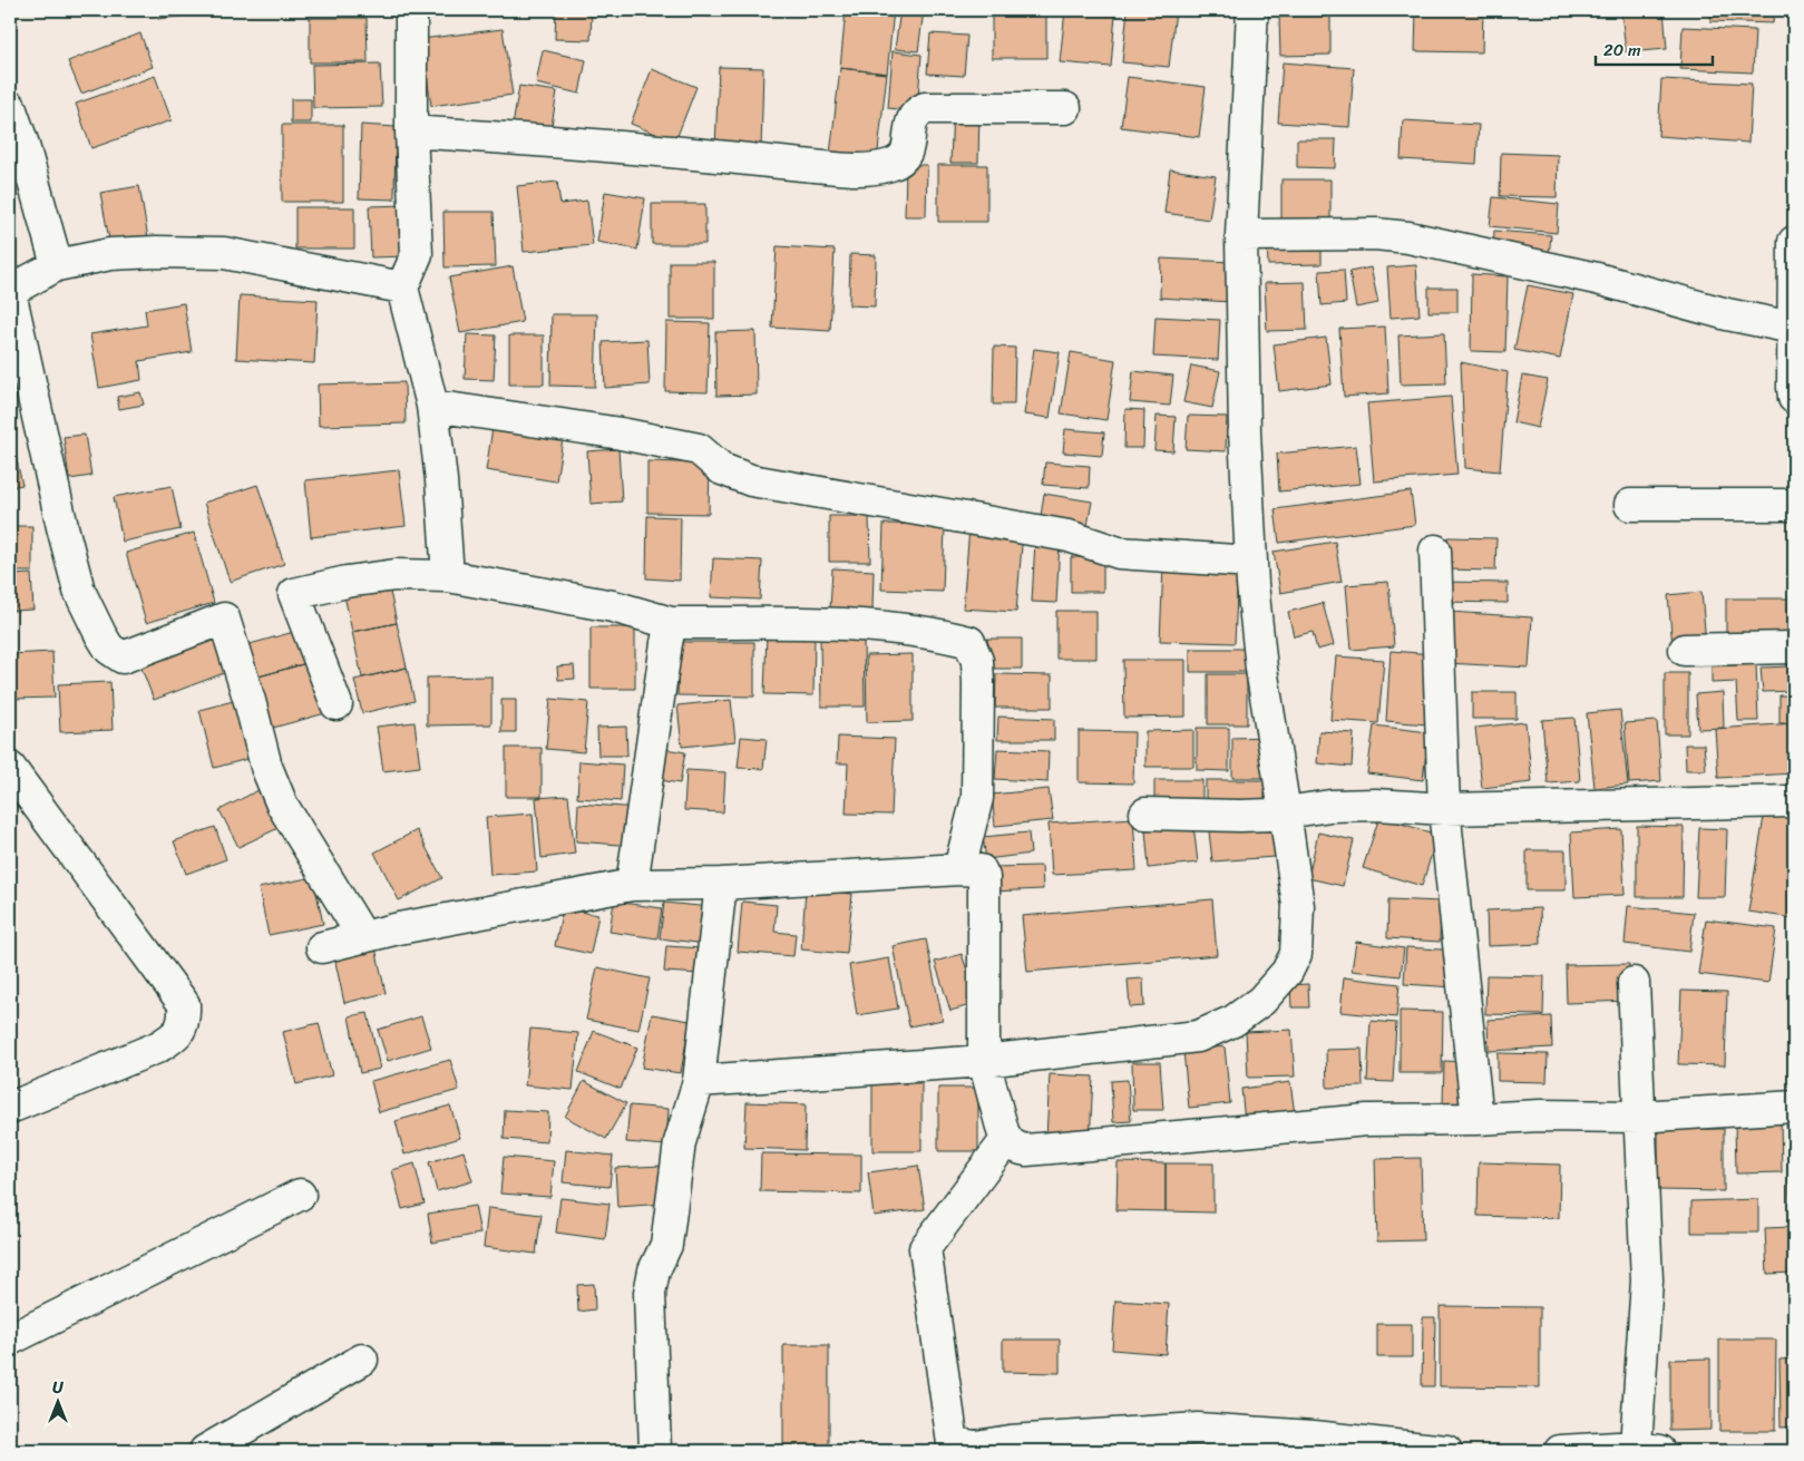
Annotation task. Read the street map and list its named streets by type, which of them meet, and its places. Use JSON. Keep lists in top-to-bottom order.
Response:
{
  "scale_bar": "20 m",
  "north": "top"
}
